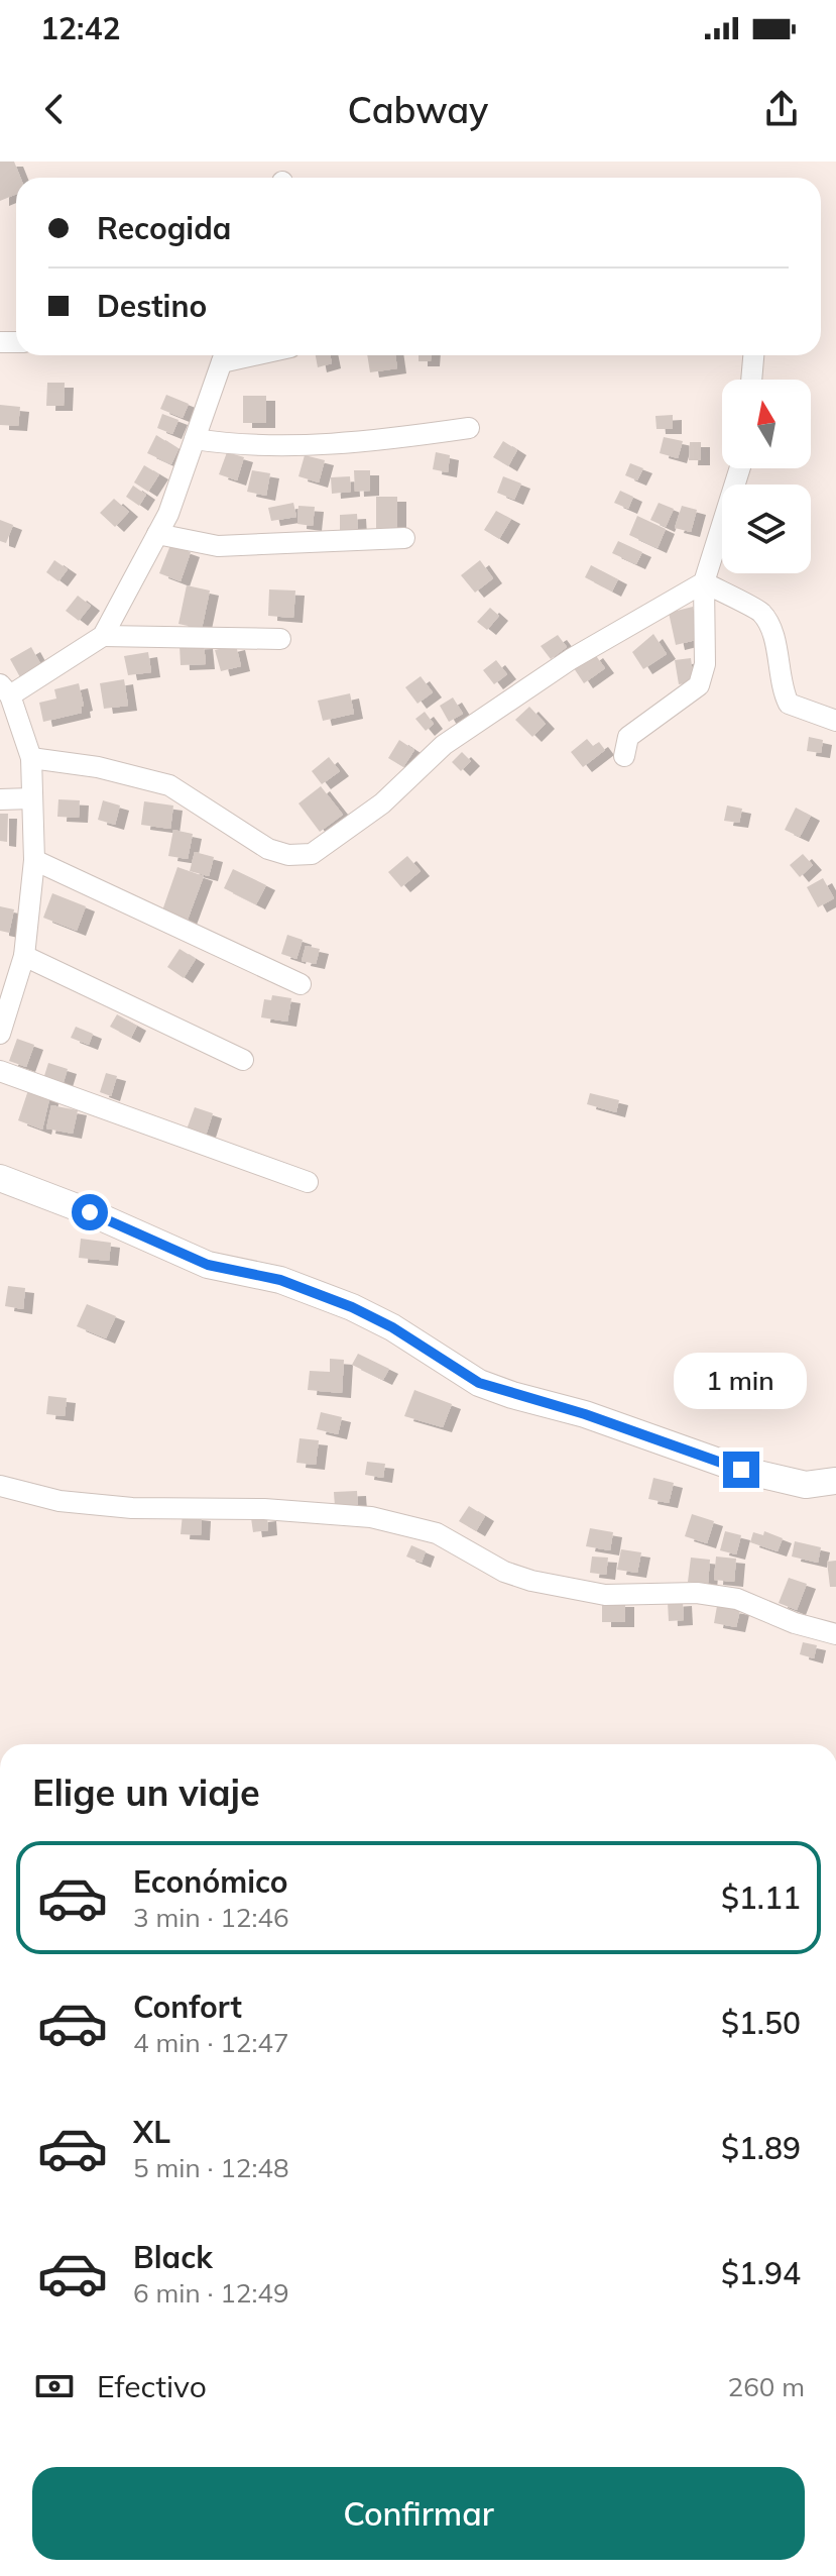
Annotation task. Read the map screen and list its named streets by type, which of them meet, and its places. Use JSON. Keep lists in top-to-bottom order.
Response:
{
  "north": "top",
  "page": {
    "status": "12:42",
    "header": "Cabway",
    "banner": ["Recogida", "Destino"],
    "bubble": "1 min",
    "heading": "Elige un viaje",
    "list": [
      {
        "name": "Económico",
        "note": "3 min · 12:46",
        "value": "$1.11"
      },
      {
        "name": "Confort",
        "note": "4 min · 12:47",
        "value": "$1.50"
      },
      {
        "name": "XL",
        "note": "5 min · 12:48",
        "value": "$1.89"
      },
      {
        "name": "Black",
        "note": "6 min · 12:49",
        "value": "$1.94"
      }
    ],
    "pay": ["Efectivo", "260 m"],
    "buttons": "Confirmar"
  }
}
